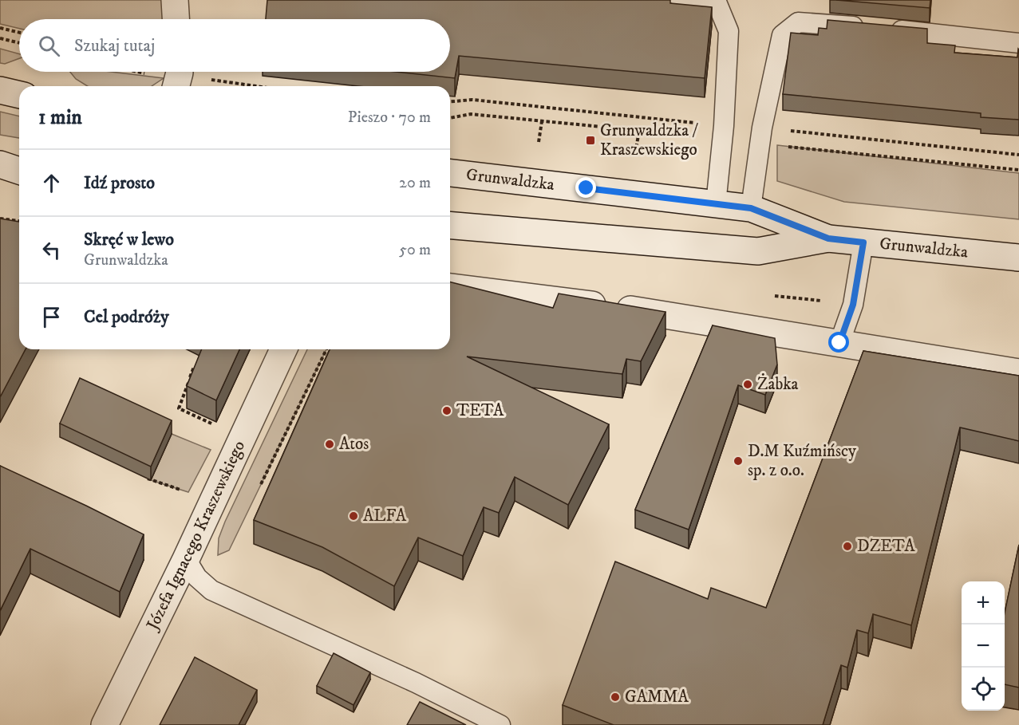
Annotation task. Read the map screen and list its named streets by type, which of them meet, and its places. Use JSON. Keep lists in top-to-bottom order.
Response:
{
  "streets": {
    "main road": ["Grunwaldzka", "Józefa Ignacego Kraszewskiego"]
  },
  "places": {
    "transit": ["Grunwaldzka / Kraszewskiego"],
    "other": [
      "Żabka",
      "TETA",
      "Atos",
      "D.M Kuźmińscy sp. z o.o.",
      "ALFA",
      "DZETA",
      "GAMMA"
    ]
  },
  "page": {
    "search": "Szukaj tutaj",
    "heading": ["1 min", "Pieszo · 70 m"],
    "list": [
      ["Idź prosto", "20 m"],
      ["Skręć w lewo", "Grunwaldzka", "50 m"],
      "Cel podróży"
    ],
    "map_buttons": ["+", "−"]
  }
}
